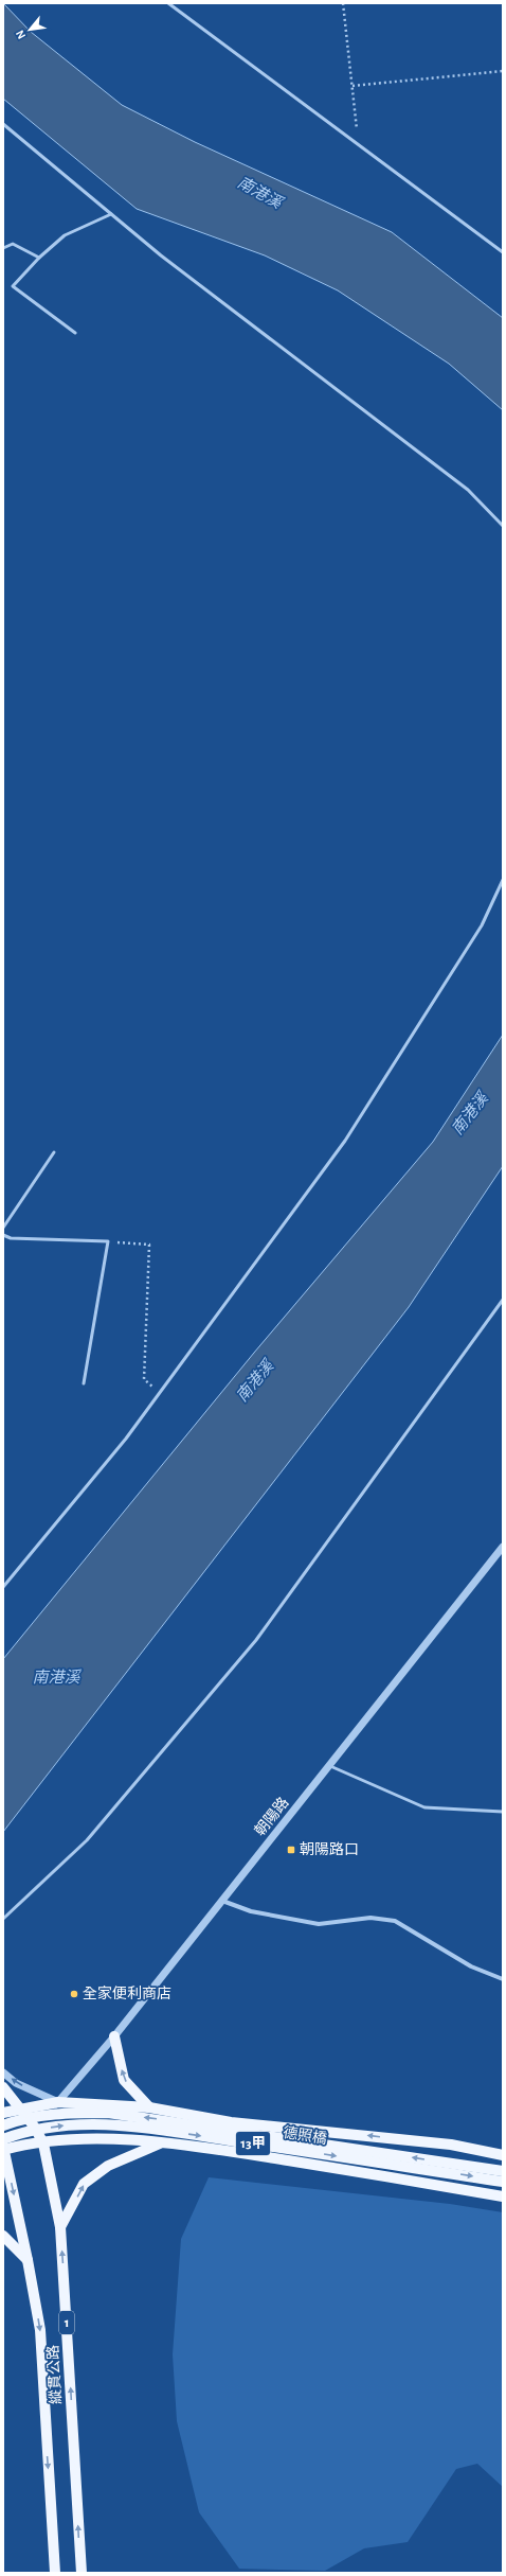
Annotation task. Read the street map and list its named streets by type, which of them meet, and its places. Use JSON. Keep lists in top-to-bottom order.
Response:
{
  "streets": {
    "main road": [
      "德照橋",
      "13甲",
      "1",
      "縱貫公路"
    ],
    "street": ["朝陽路"]
  },
  "crossings": [
    ["朝陽路", "德照橋"],
    ["朝陽路", "縱貫公路"],
    ["德照橋", "縱貫公路"]
  ],
  "water": ["南港溪"],
  "places": {
    "transit": ["朝陽路口"],
    "other": ["全家便利商店"]
  },
  "north": "bottom left"
}
